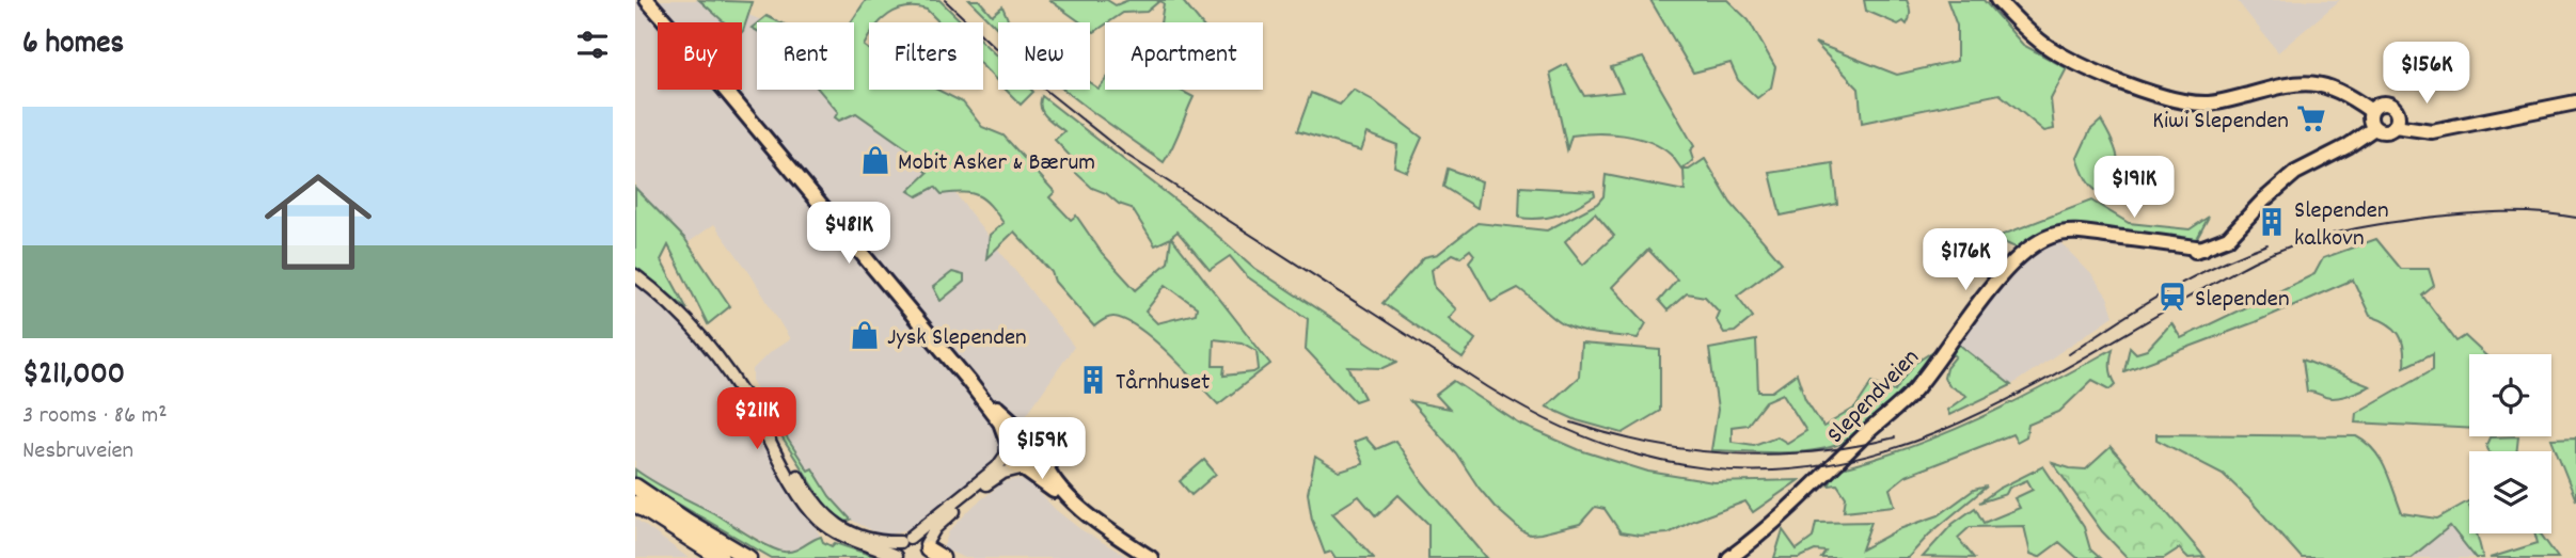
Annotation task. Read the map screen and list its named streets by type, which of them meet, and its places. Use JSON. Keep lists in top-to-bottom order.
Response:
{
  "streets": {
    "main road": ["Slependveien"]
  },
  "places": {
    "supermarket": ["Kiwi Slependen"],
    "shop": ["Mobit Asker & Bærum", "Jysk Slependen"],
    "building": ["Slependen kalkovn", "Tårnhuset"],
    "station": ["Slependen"]
  },
  "page": {
    "heading": "6 homes",
    "chip": [
      "Buy",
      "Rent",
      "Filters",
      "New",
      "Apartment"
    ],
    "price": [
      "$156K",
      "$191K",
      "$481K",
      "$176K",
      "$211K",
      "$159K"
    ],
    "list": [
      {
        "name": "$211,000",
        "note": "3 rooms · 86 m² · Nesbruveien"
      }
    ]
  }
}
